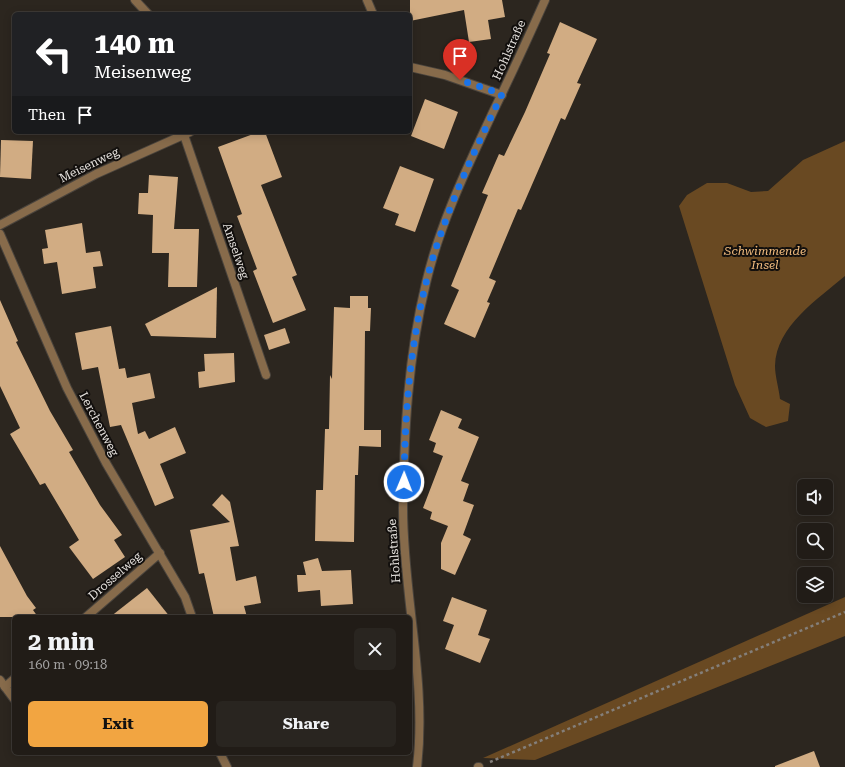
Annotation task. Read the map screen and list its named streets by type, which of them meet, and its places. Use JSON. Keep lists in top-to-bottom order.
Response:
{
  "streets": {
    "street": [
      "Hohlstraße",
      "Meisenweg",
      "Amselweg",
      "Lerchenweg",
      "Drosselweg"
    ]
  },
  "crossings": [
    ["Lerchenweg", "Drosselweg"]
  ],
  "parks": ["Schwimmende Insel"],
  "page": {
    "turn": ["140 m", "Meisenweg"],
    "then": "Then",
    "heading": ["2 min", "160 m · 09:18"],
    "buttons": ["Exit", "Share"]
  }
}
